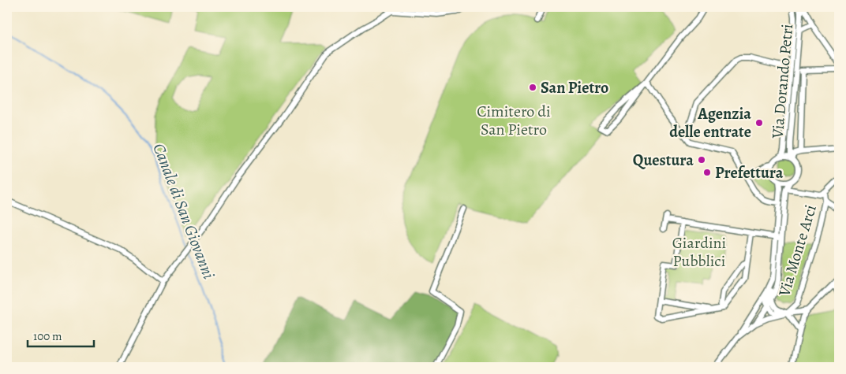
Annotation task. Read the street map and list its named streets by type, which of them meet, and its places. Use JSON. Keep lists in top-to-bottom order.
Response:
{
  "streets": {
    "street": ["Via Dorando Petri", "Via Monte Arci"]
  },
  "water": ["Canale di San Giovanni"],
  "parks": ["Cimitero di San Pietro", "Giardini Pubblici"],
  "places": [
    "San Pietro",
    "Agenzia delle entrate",
    "Questura",
    "Prefettura"
  ],
  "scale_bar": "100 m"
}
